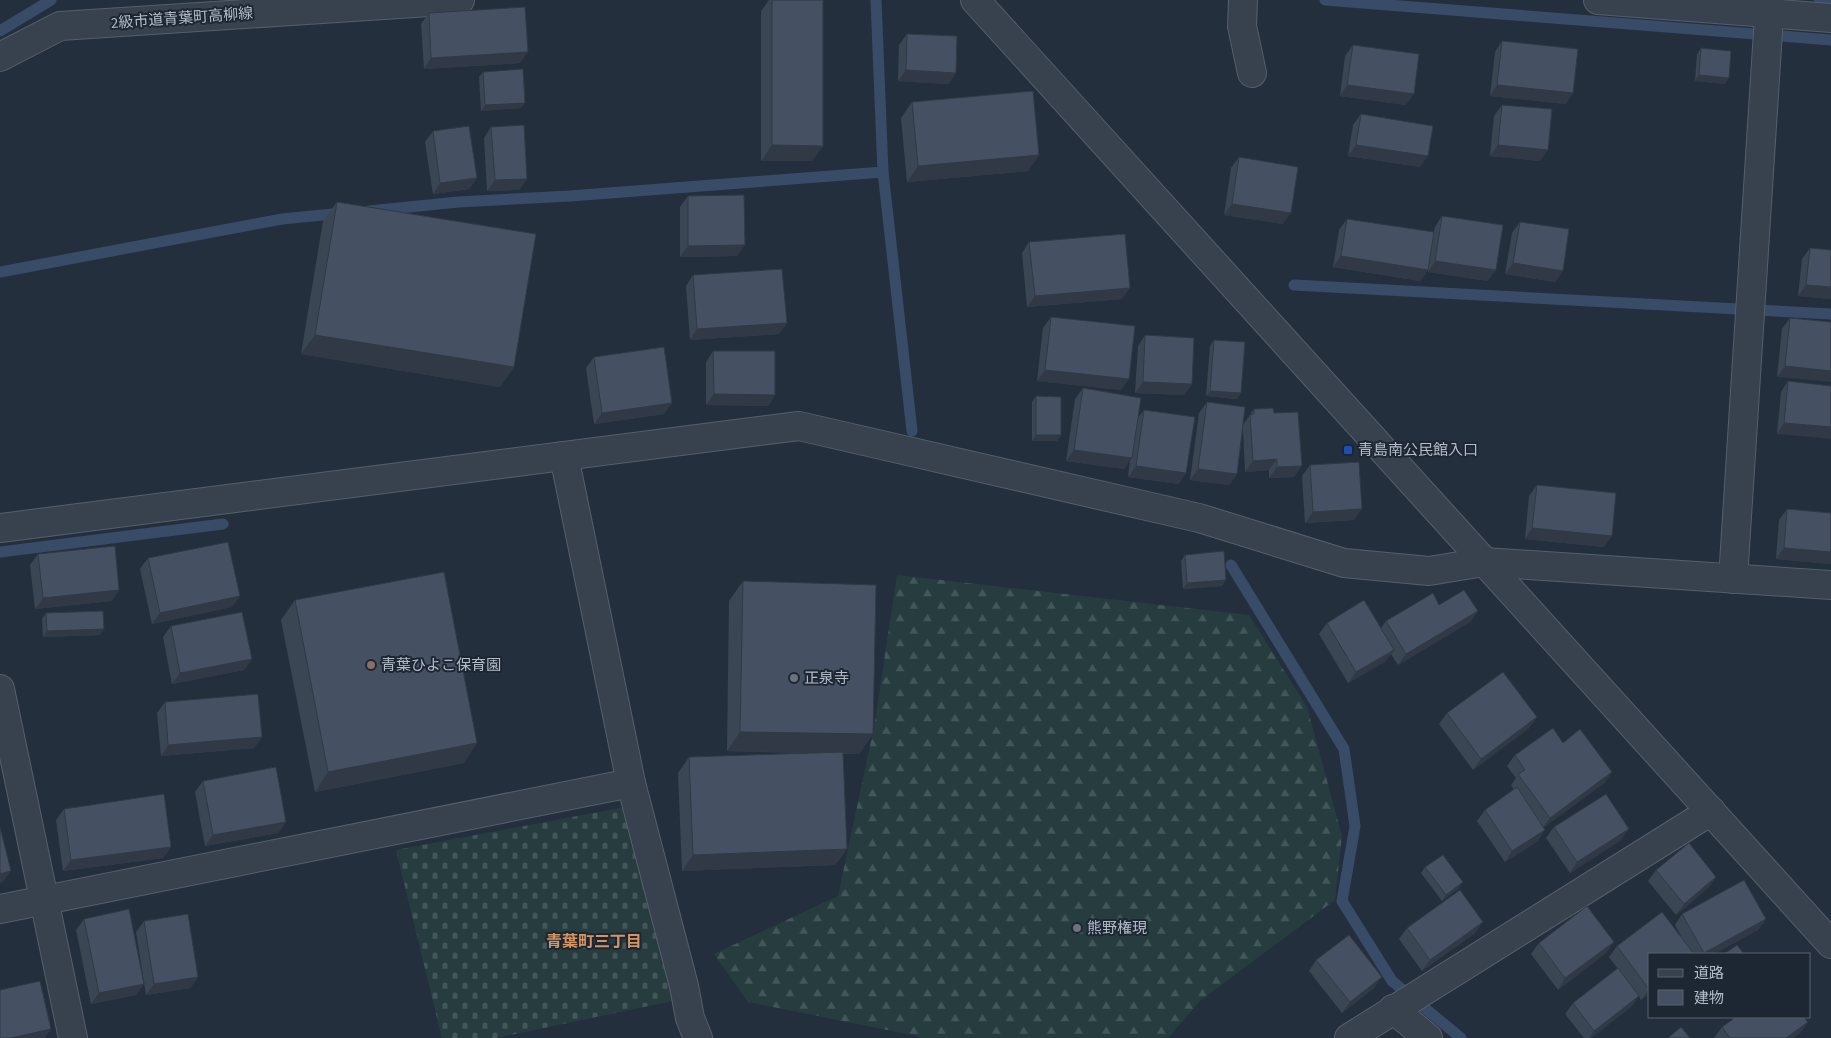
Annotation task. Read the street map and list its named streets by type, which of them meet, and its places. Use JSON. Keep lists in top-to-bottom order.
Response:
{
  "streets": {
    "street": ["2級市道青葉町高柳線"]
  },
  "districts": ["青葉町三丁目"],
  "places": {
    "transit": ["青島南公民館入口"],
    "other": ["青葉ひよこ保育園", "正泉寺", "熊野権現"]
  },
  "legend": ["道路", "建物"]
}
